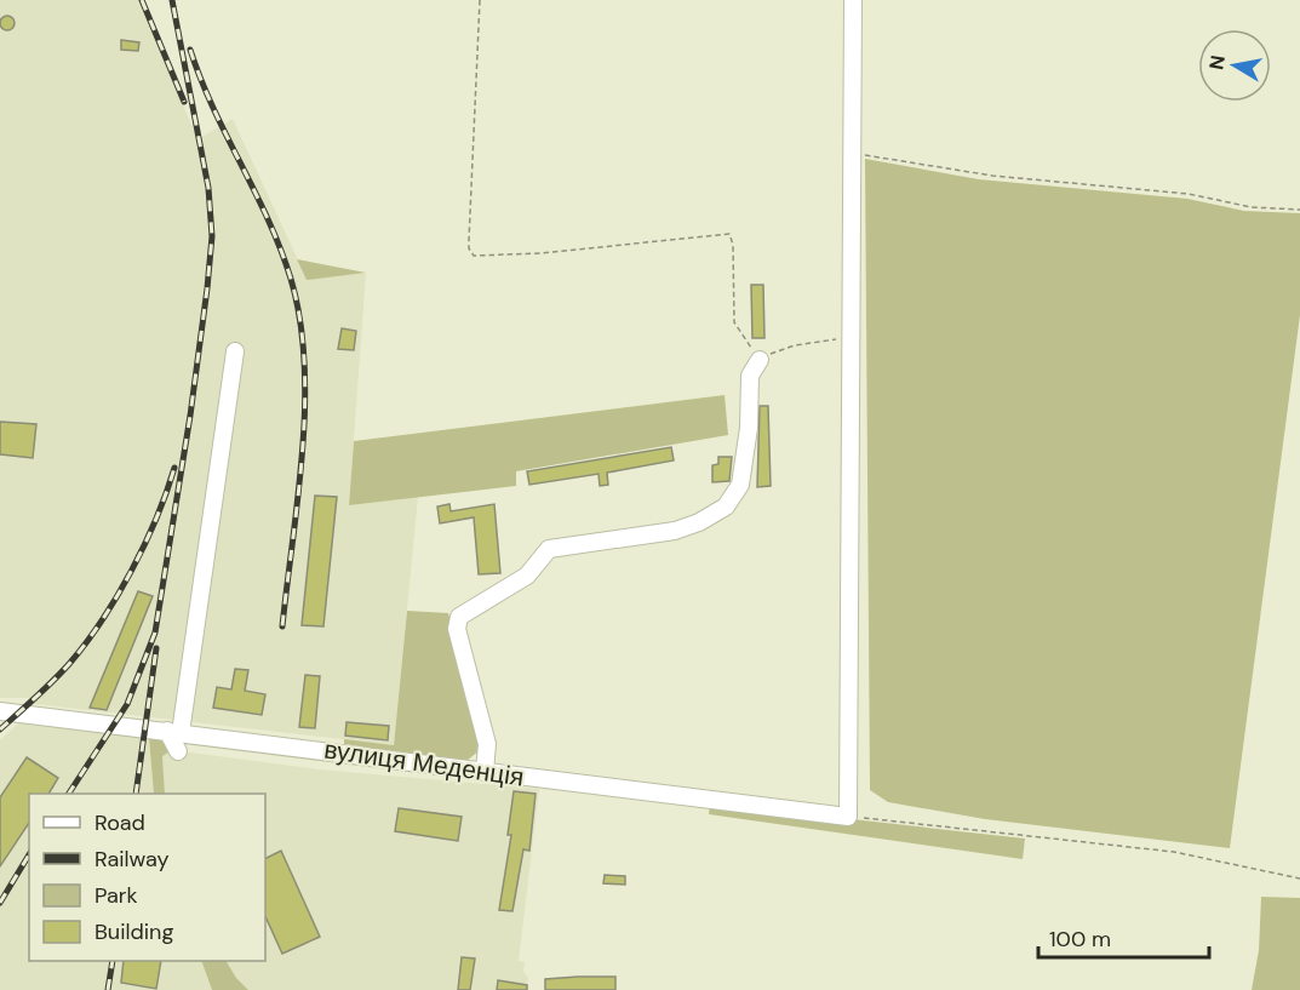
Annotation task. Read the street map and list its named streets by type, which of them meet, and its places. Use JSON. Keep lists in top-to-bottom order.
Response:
{
  "streets": {
    "street": ["вулиця Меденція"]
  },
  "legend": [
    "Road",
    "Railway",
    "Park",
    "Building"
  ],
  "scale_bar": "100 m",
  "north": "left"
}
